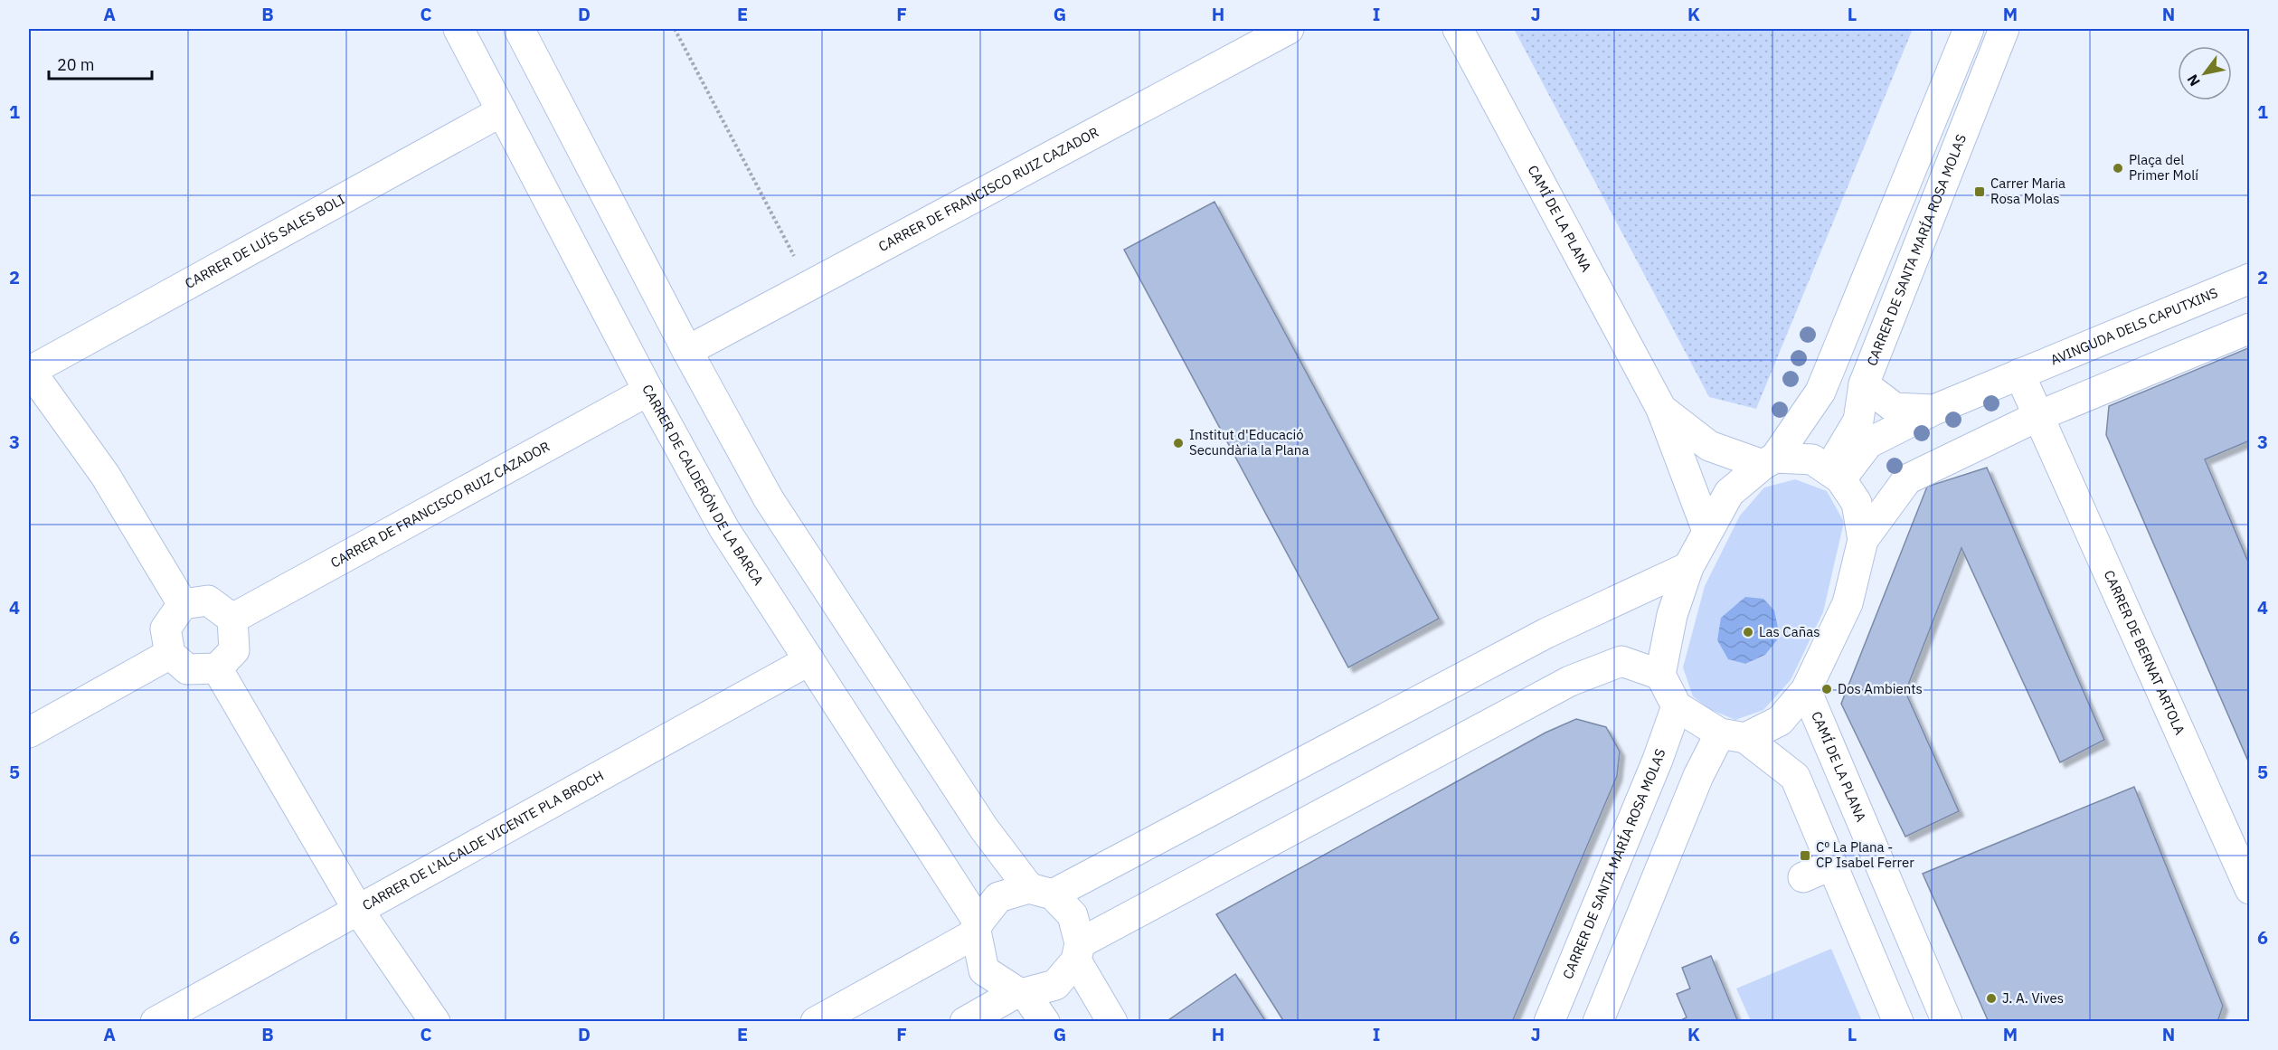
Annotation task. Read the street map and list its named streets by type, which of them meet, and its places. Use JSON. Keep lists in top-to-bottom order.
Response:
{
  "streets": {
    "street": [
      "CARRER DE FRANCISCO RUIZ CAZADOR",
      "CAMÍ DE LA PLANA",
      "CARRER DE LUÍS SALES BOLI",
      "CARRER DE SANTA MARÍA ROSA MOLAS",
      "AVINGUDA DELS CAPUTXINS",
      "CARRER DE CALDERÓN DE LA BARCA",
      "CARRER DE BERNAT ARTOLA",
      "CARRER DE L'ALCALDE VICENTE PLA BROCH"
    ]
  },
  "crossings": [
    ["CARRER DE FRANCISCO RUIZ CAZADOR", "CARRER DE CALDERÓN DE LA BARCA"],
    ["CAMÍ DE LA PLANA", "CARRER DE SANTA MARÍA ROSA MOLAS"],
    ["CAMÍ DE LA PLANA", "AVINGUDA DELS CAPUTXINS"],
    ["CARRER DE LUÍS SALES BOLI", "CARRER DE CALDERÓN DE LA BARCA"],
    ["CARRER DE SANTA MARÍA ROSA MOLAS", "AVINGUDA DELS CAPUTXINS"],
    ["CARRER DE CALDERÓN DE LA BARCA", "CARRER DE L'ALCALDE VICENTE PLA BROCH"]
  ],
  "places": {
    "other": [
      "Plaça del Primer Molí",
      "Institut d'Educació Secundària la Plana",
      "Las Cañas",
      "Dos Ambients",
      "J. A. Vives"
    ],
    "transit": ["Carrer Maria Rosa Molas", "Cº La Plana - CP Isabel Ferrer"]
  },
  "scale_bar": "20 m",
  "north": "bottom left",
  "grid": {
    "columns": [
      "A",
      "B",
      "C",
      "D",
      "E",
      "F",
      "G",
      "H",
      "I",
      "J",
      "K",
      "L",
      "M",
      "N"
    ],
    "rows": [
      "1",
      "2",
      "3",
      "4",
      "5",
      "6"
    ]
  }
}
